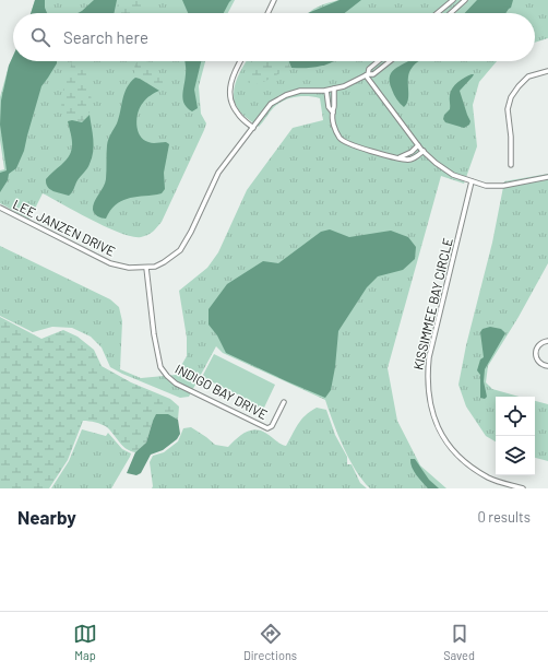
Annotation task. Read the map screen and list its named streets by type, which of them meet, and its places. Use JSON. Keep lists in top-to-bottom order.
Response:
{
  "streets": {
    "street": ["LEE JANZEN DRIVE", "KISSIMMEE BAY CIRCLE", "INDIGO BAY DRIVE"]
  },
  "crossings": [
    ["LEE JANZEN DRIVE", "INDIGO BAY DRIVE"]
  ],
  "page": {
    "search": "Search here",
    "heading": ["Nearby", "0 results"],
    "nav": ["Map", "Directions", "Saved"]
  }
}
